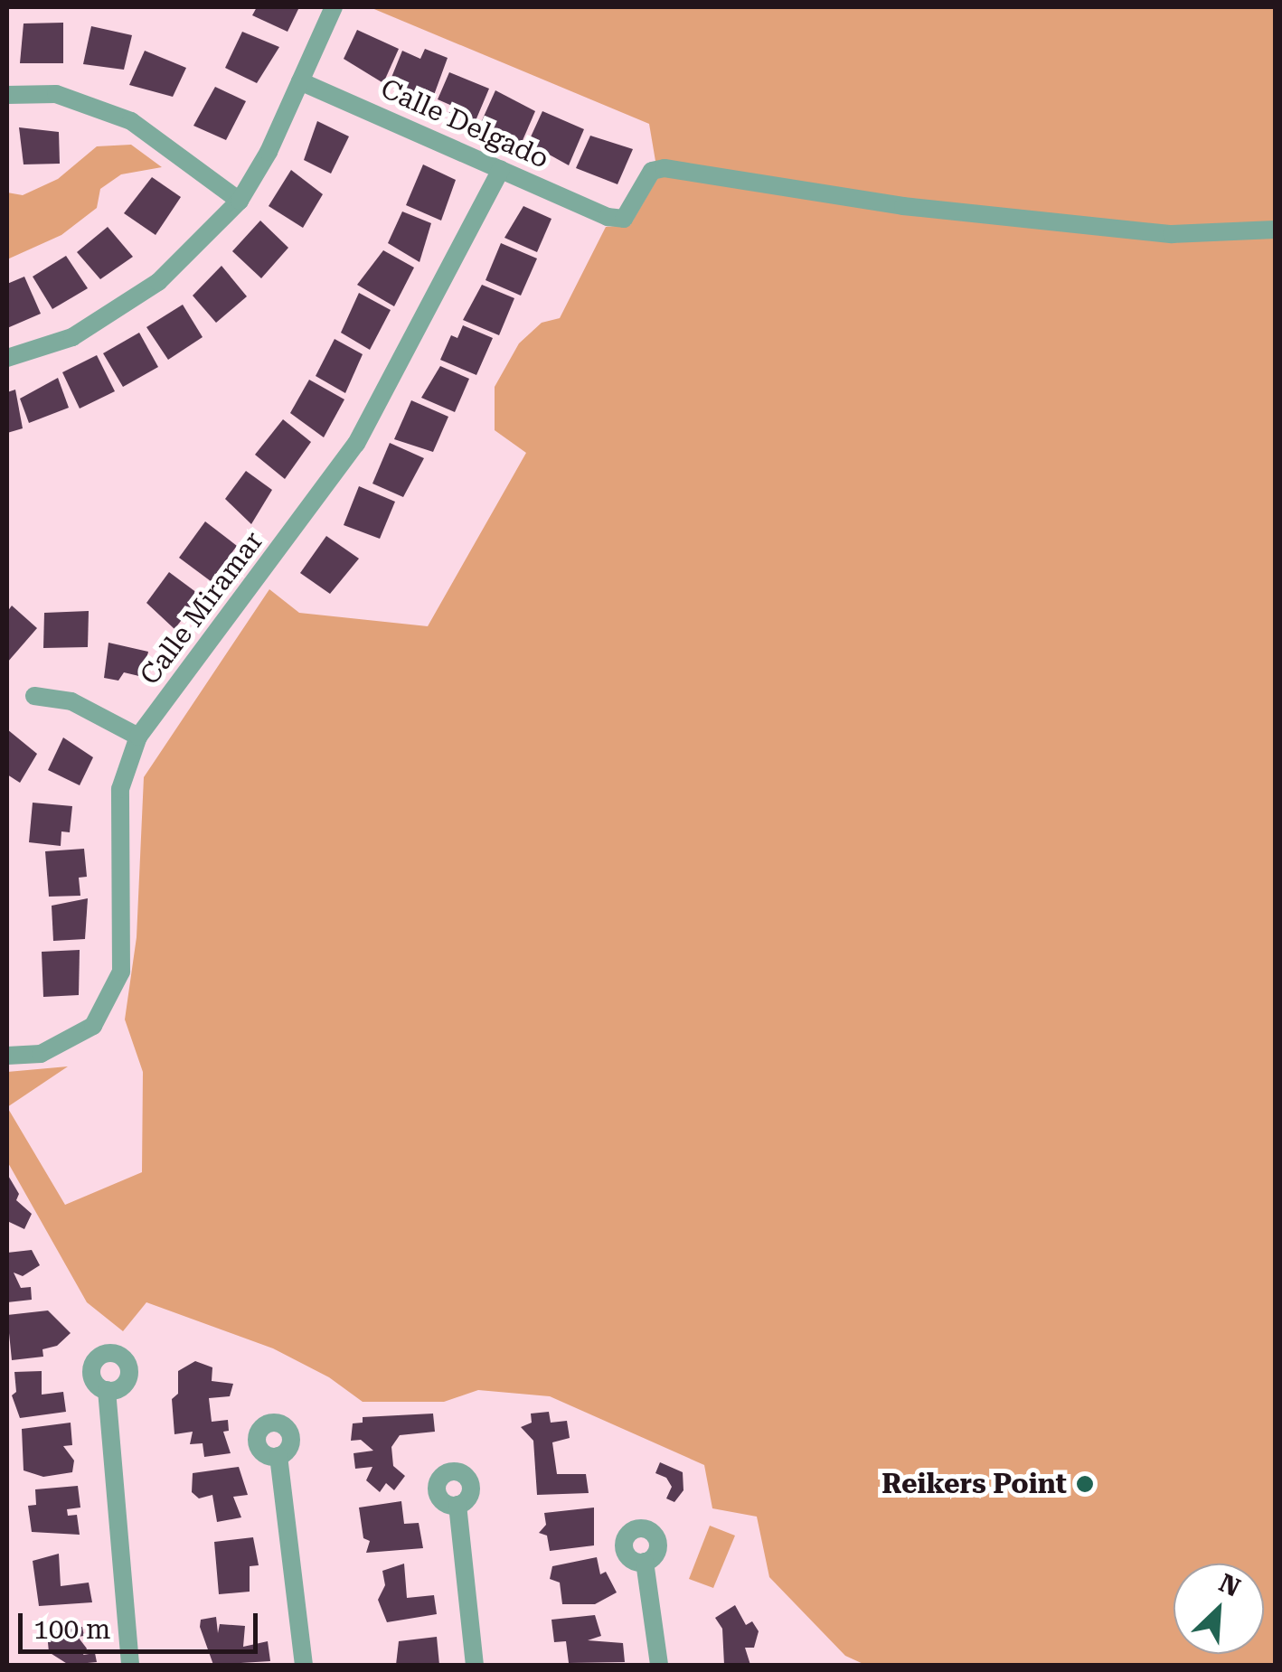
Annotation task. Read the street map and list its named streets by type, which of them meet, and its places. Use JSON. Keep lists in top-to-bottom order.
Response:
{
  "streets": {
    "street": ["Calle Delgado", "Calle Miramar"]
  },
  "crossings": [
    ["Calle Delgado", "Calle Miramar"]
  ],
  "places": ["Reikers Point"],
  "scale_bar": "100 m",
  "north": "top right"
}
